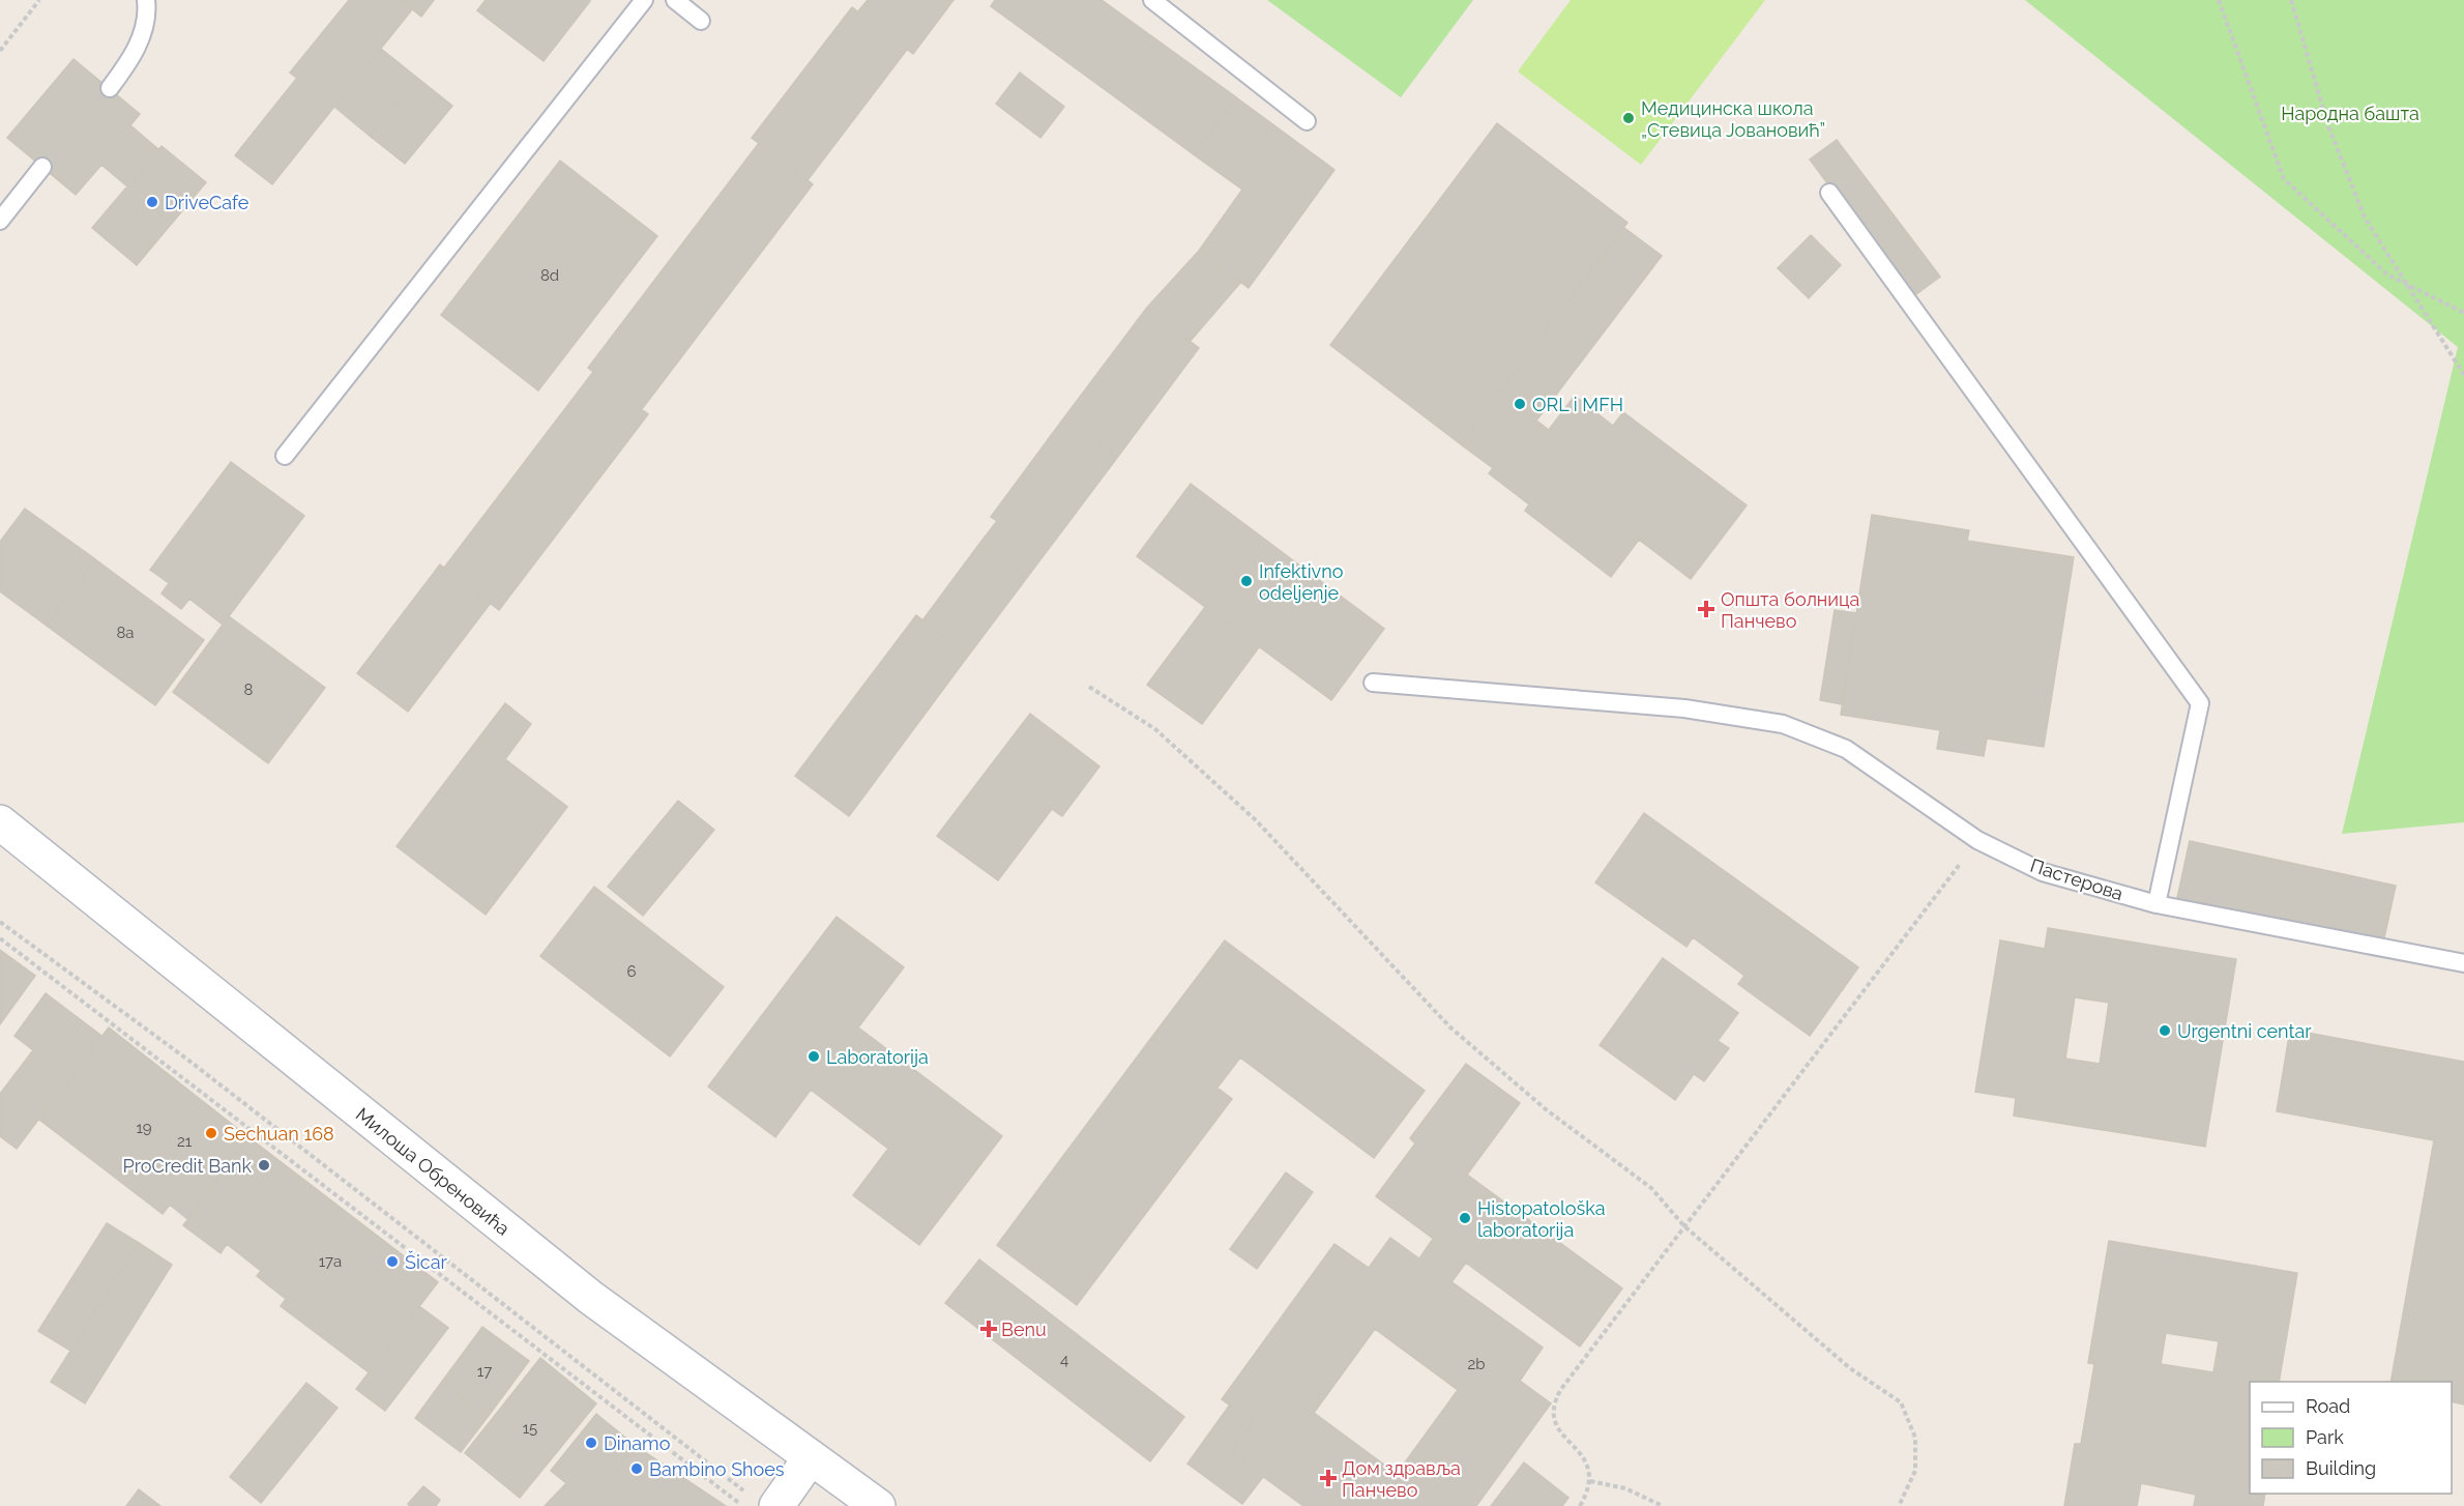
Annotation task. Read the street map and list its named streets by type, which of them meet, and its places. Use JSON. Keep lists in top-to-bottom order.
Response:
{
  "streets": {
    "street": ["Милоша Обреновића"],
    "lane": ["Пастерова"]
  },
  "parks": ["Народна башта"],
  "places": {
    "other": [
      "Медицинска школа „Стевица Јовановић”",
      "DriveCafe",
      "ORL i MFH",
      "Infektivno odeljenje",
      "Urgentni centar",
      "Laboratorija",
      "Sechuan 168",
      "ProCredit Bank",
      "Histopatološka laboratorija",
      "Šicar",
      "Dinamo",
      "Bambino Shoes"
    ],
    "health": ["Општа болница Панчево", "Benu", "Дом здравља Панчево"]
  },
  "house_numbers": [
    "8d",
    "8a",
    "8",
    "6",
    "19",
    "21",
    "17a",
    "4",
    "2b",
    "17",
    "15"
  ],
  "legend": ["Road", "Park", "Building"]
}
